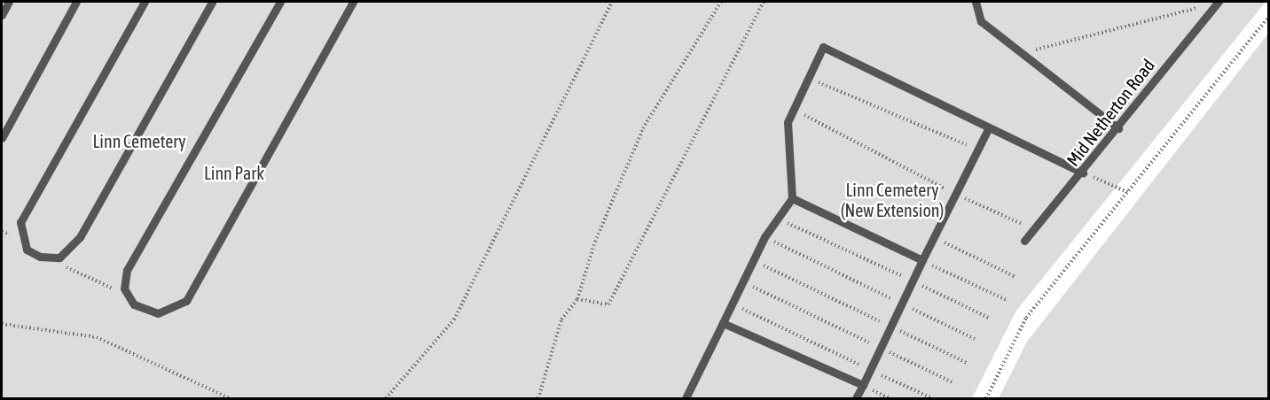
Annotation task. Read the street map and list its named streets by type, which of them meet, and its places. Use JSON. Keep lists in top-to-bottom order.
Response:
{
  "streets": {
    "lane": ["Mid Netherton Road"]
  },
  "parks": ["Linn Cemetery", "Linn Park", "Linn Cemetery (New Extension)"]
}
